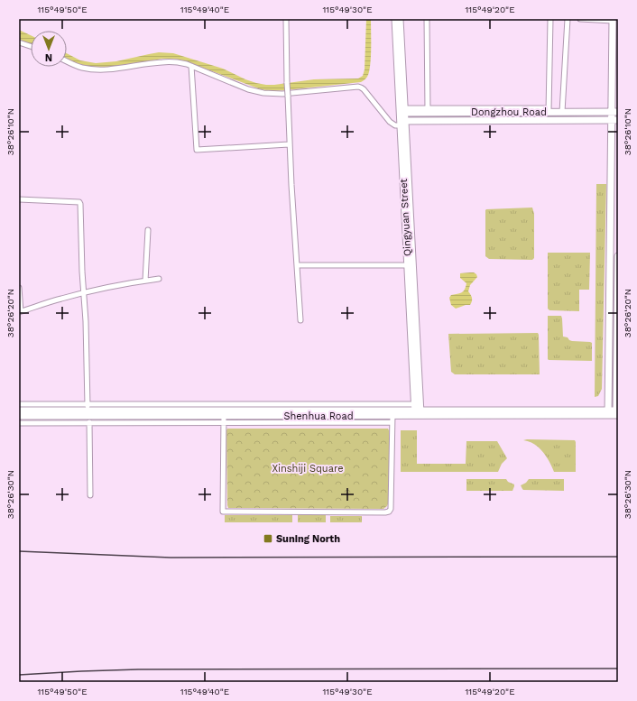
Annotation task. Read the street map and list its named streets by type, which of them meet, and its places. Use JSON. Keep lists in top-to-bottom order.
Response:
{
  "streets": {
    "main road": ["Dongzhou Road", "Qingyuan Street", "Shenhua Road"]
  },
  "crossings": [
    ["Dongzhou Road", "Qingyuan Street"],
    ["Qingyuan Street", "Shenhua Road"]
  ],
  "parks": ["Xinshiji Square"],
  "places": {
    "transit": ["Suning North"]
  },
  "north": "bottom",
  "coordinates": [
    "115°49'50\"E",
    "115°49'40\"E",
    "115°49'30\"E",
    "115°49'20\"E",
    "38°26'10\"N",
    "38°26'20\"N",
    "38°26'30\"N"
  ]
}
